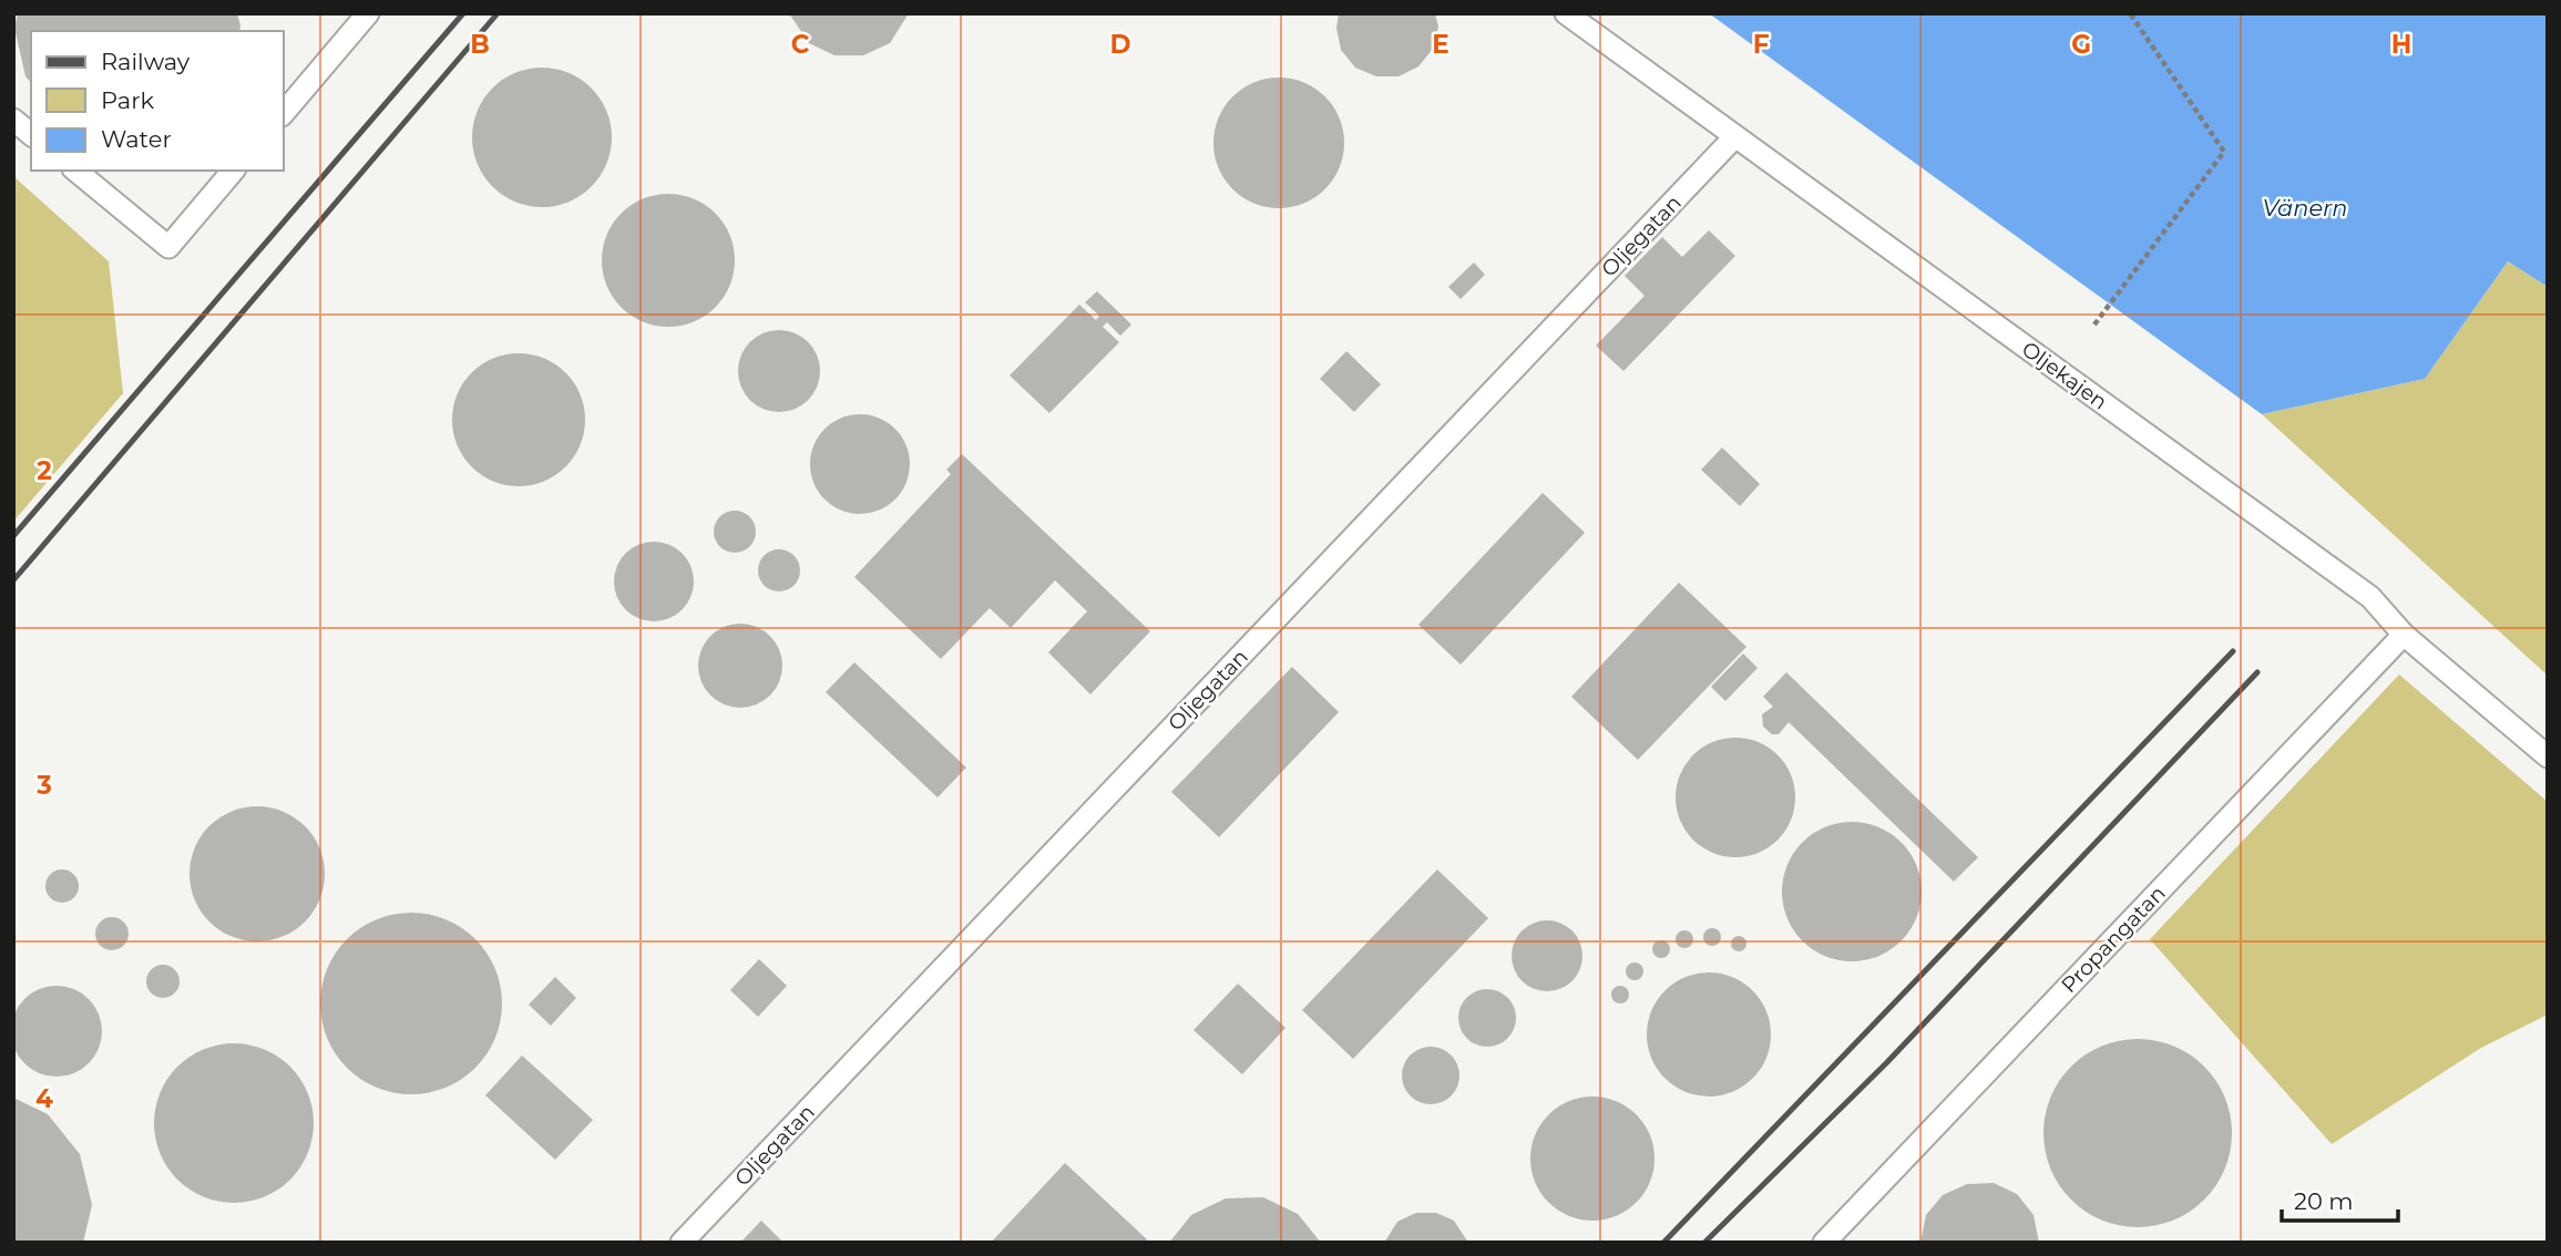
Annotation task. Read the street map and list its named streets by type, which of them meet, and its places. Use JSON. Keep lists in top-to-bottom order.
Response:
{
  "streets": {
    "lane": ["Oljegatan", "Oljekajen", "Propangatan"]
  },
  "crossings": [
    ["Oljegatan", "Oljekajen"],
    ["Oljekajen", "Propangatan"]
  ],
  "water": ["Vänern"],
  "legend": ["Railway", "Park", "Water"],
  "scale_bar": "20 m",
  "grid": {
    "columns": [
      "B",
      "C",
      "D",
      "E",
      "F",
      "G",
      "H"
    ],
    "rows": ["2", "3", "4"]
  }
}
